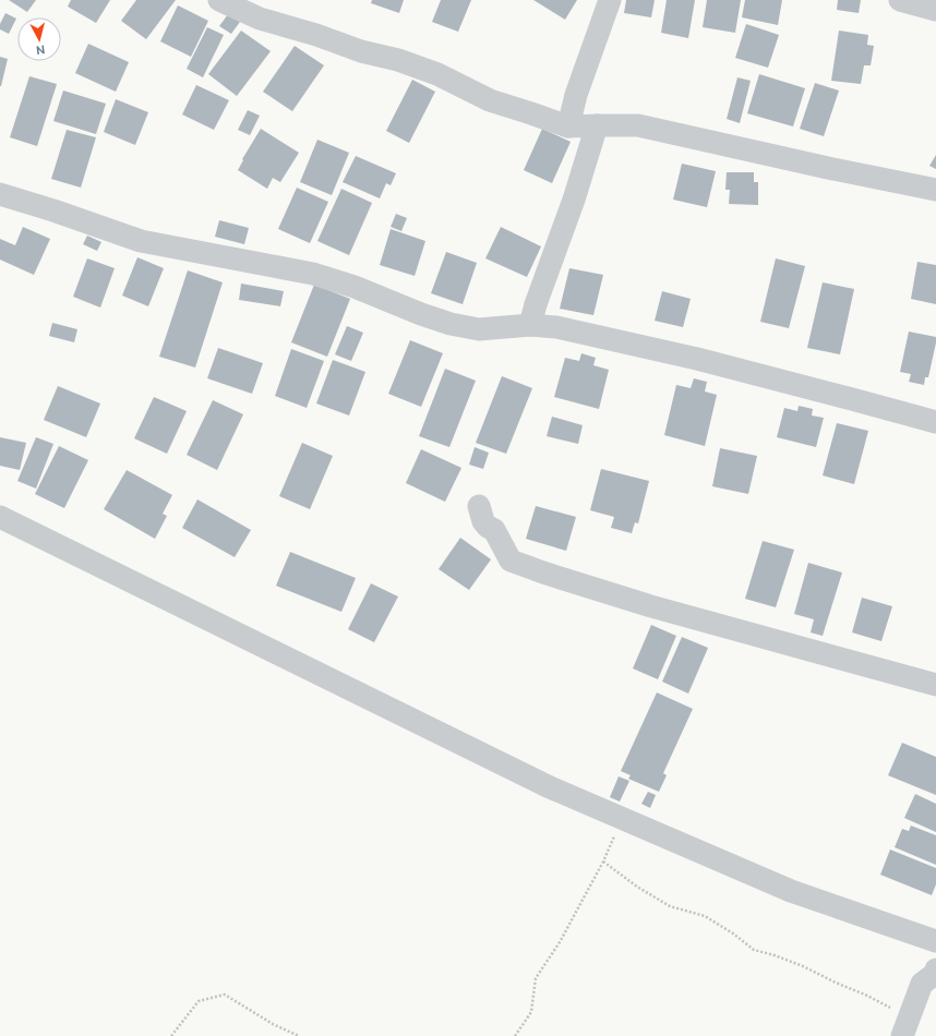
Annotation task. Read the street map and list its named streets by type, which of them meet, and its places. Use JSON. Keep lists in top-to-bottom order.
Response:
{
  "north": "bottom"
}
